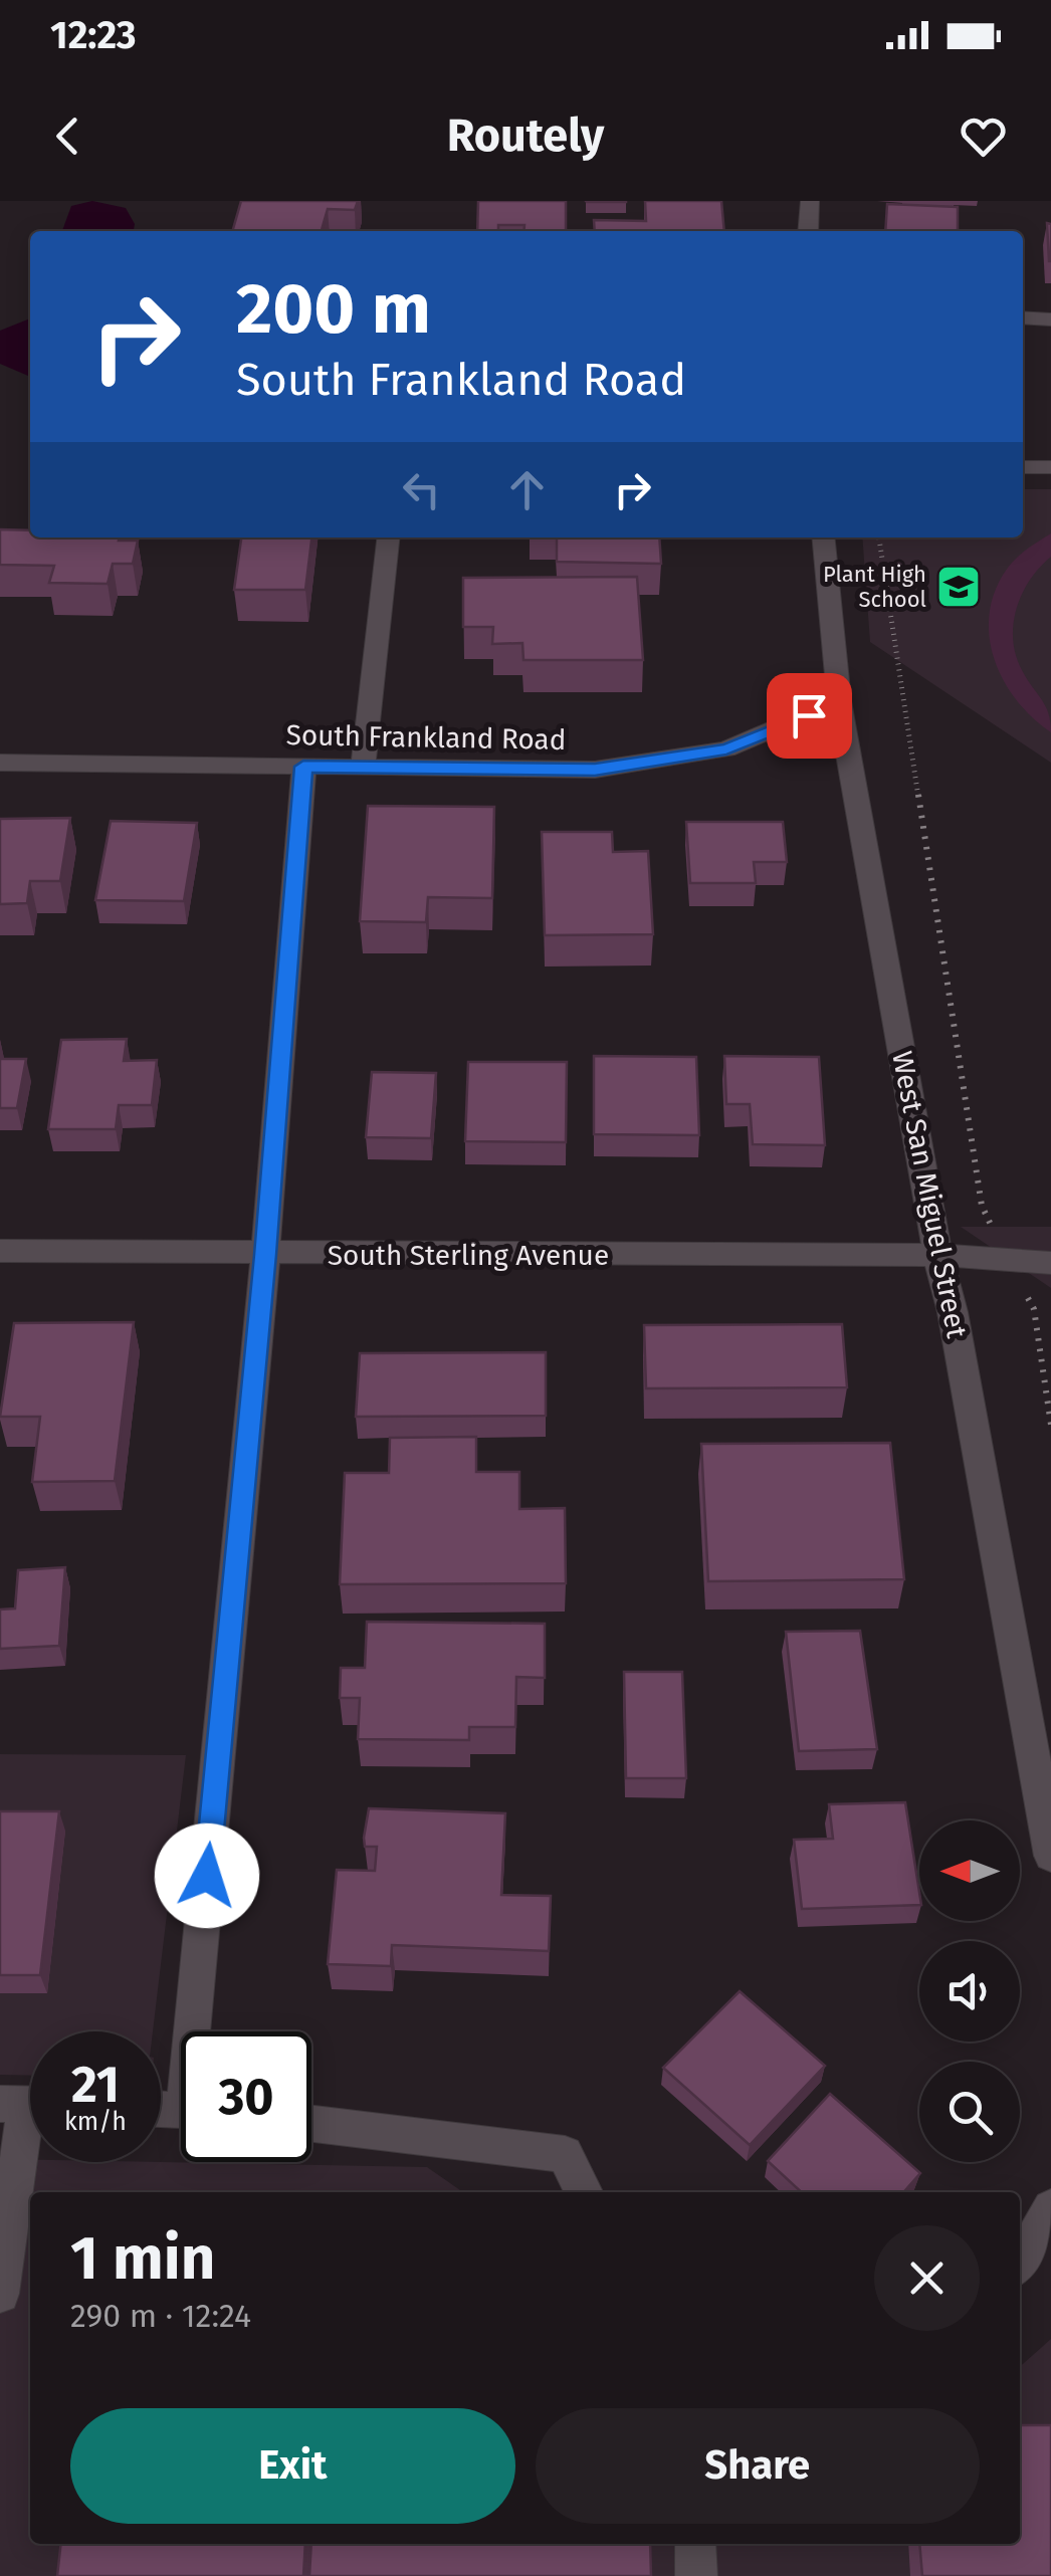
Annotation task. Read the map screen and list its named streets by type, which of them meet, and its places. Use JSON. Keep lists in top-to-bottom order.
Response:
{
  "streets": {
    "street": ["South Frankland Road", "West San Miguel Street", "South Sterling Avenue"]
  },
  "crossings": [
    ["South Frankland Road", "West San Miguel Street"],
    ["West San Miguel Street", "South Sterling Avenue"]
  ],
  "places": {
    "school or university": ["Plant High School"]
  },
  "north": "left",
  "page": {
    "status": "12:23",
    "header": "Routely",
    "turn": ["200 m", "South Frankland Road"],
    "speed": "21 km/h",
    "limit": "30",
    "heading": ["1 min", "290 m · 12:24"],
    "buttons": ["Exit", "Share"]
  }
}
